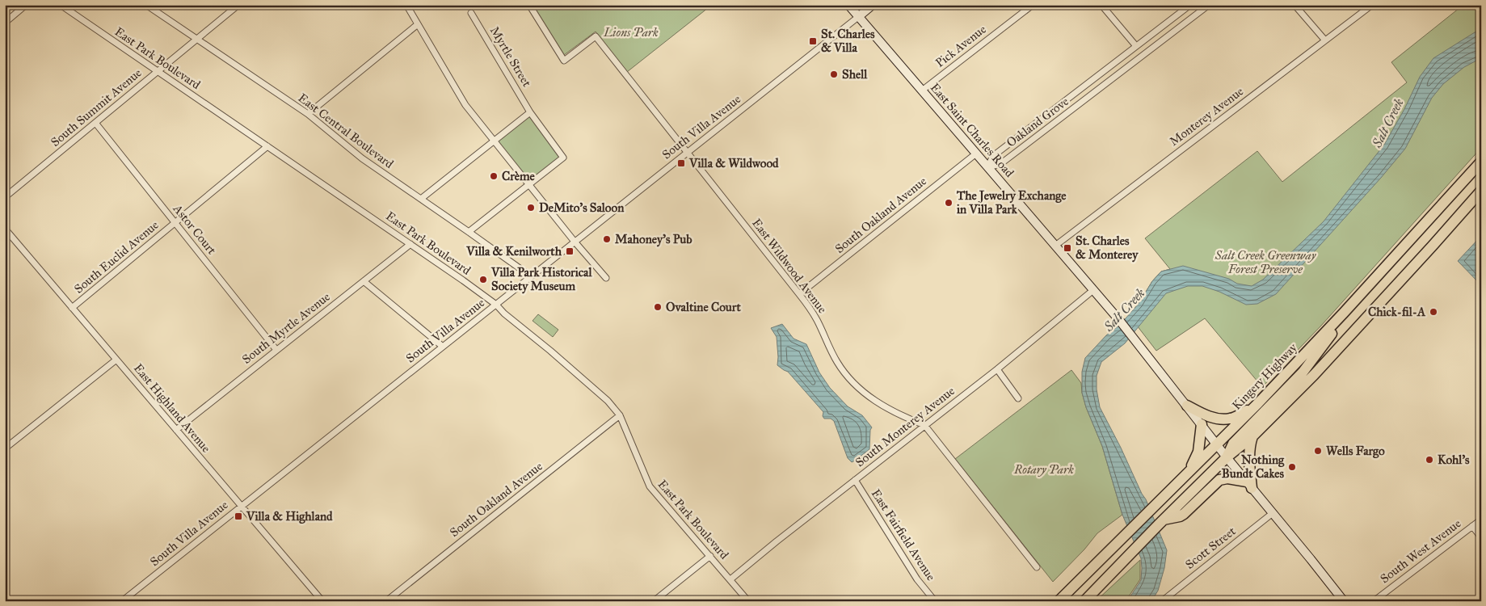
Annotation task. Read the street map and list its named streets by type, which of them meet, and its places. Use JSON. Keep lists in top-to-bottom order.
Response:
{
  "streets": {
    "highway": ["Kingery Highway"],
    "main road": ["East Saint Charles Road"],
    "street": [
      "Pick Avenue",
      "Myrtle Street",
      "East Park Boulevard",
      "South Summit Avenue",
      "Monterey Avenue",
      "Oakland Grove",
      "South Villa Avenue",
      "East Central Boulevard",
      "South Oakland Avenue",
      "Astor Court",
      "South Euclid Avenue",
      "East Wildwood Avenue",
      "South Myrtle Avenue",
      "East Highland Avenue",
      "South Monterey Avenue",
      "East Fairfield Avenue",
      "Scott Street",
      "South West Avenue"
    ]
  },
  "crossings": [
    ["Pick Avenue", "East Saint Charles Road"],
    ["East Park Boulevard", "South Summit Avenue"],
    ["East Park Boulevard", "South Villa Avenue"],
    ["East Park Boulevard", "South Oakland Avenue"],
    ["East Park Boulevard", "South Euclid Avenue"],
    ["East Park Boulevard", "South Myrtle Avenue"],
    ["East Park Boulevard", "South Monterey Avenue"],
    ["South Summit Avenue", "East Central Boulevard"],
    ["South Summit Avenue", "Astor Court"],
    ["Monterey Avenue", "East Saint Charles Road"],
    ["Oakland Grove", "East Saint Charles Road"],
    ["South Villa Avenue", "East Saint Charles Road"],
    ["South Villa Avenue", "East Central Boulevard"],
    ["South Villa Avenue", "East Wildwood Avenue"],
    ["South Villa Avenue", "East Highland Avenue"],
    ["East Saint Charles Road", "South Oakland Avenue"],
    ["East Saint Charles Road", "Kingery Highway"],
    ["East Saint Charles Road", "South Monterey Avenue"],
    ["East Saint Charles Road", "Scott Street"],
    ["South Oakland Avenue", "East Wildwood Avenue"],
    ["Astor Court", "South Euclid Avenue"],
    ["Astor Court", "South Myrtle Avenue"],
    ["South Euclid Avenue", "East Highland Avenue"],
    ["East Wildwood Avenue", "South Monterey Avenue"],
    ["South Myrtle Avenue", "East Highland Avenue"],
    ["South Monterey Avenue", "East Fairfield Avenue"]
  ],
  "water": ["Salt Creek"],
  "parks": ["Lions Park", "Salt Creek Greenway Forest Preserve", "Rotary Park"],
  "places": {
    "transit": [
      "St. Charles & Villa",
      "Villa & Wildwood",
      "St. Charles & Monterey",
      "Villa & Kenilworth",
      "Villa & Highland"
    ],
    "other": [
      "Shell",
      "Crème",
      "The Jewelry Exchange in Villa Park",
      "DeMito’s Saloon",
      "Mahoney’s Pub",
      "Villa Park Historical Society Museum",
      "Ovaltine Court",
      "Chick-fil-A",
      "Wells Fargo",
      "Kohl's",
      "Nothing Bundt Cakes"
    ]
  }
}
